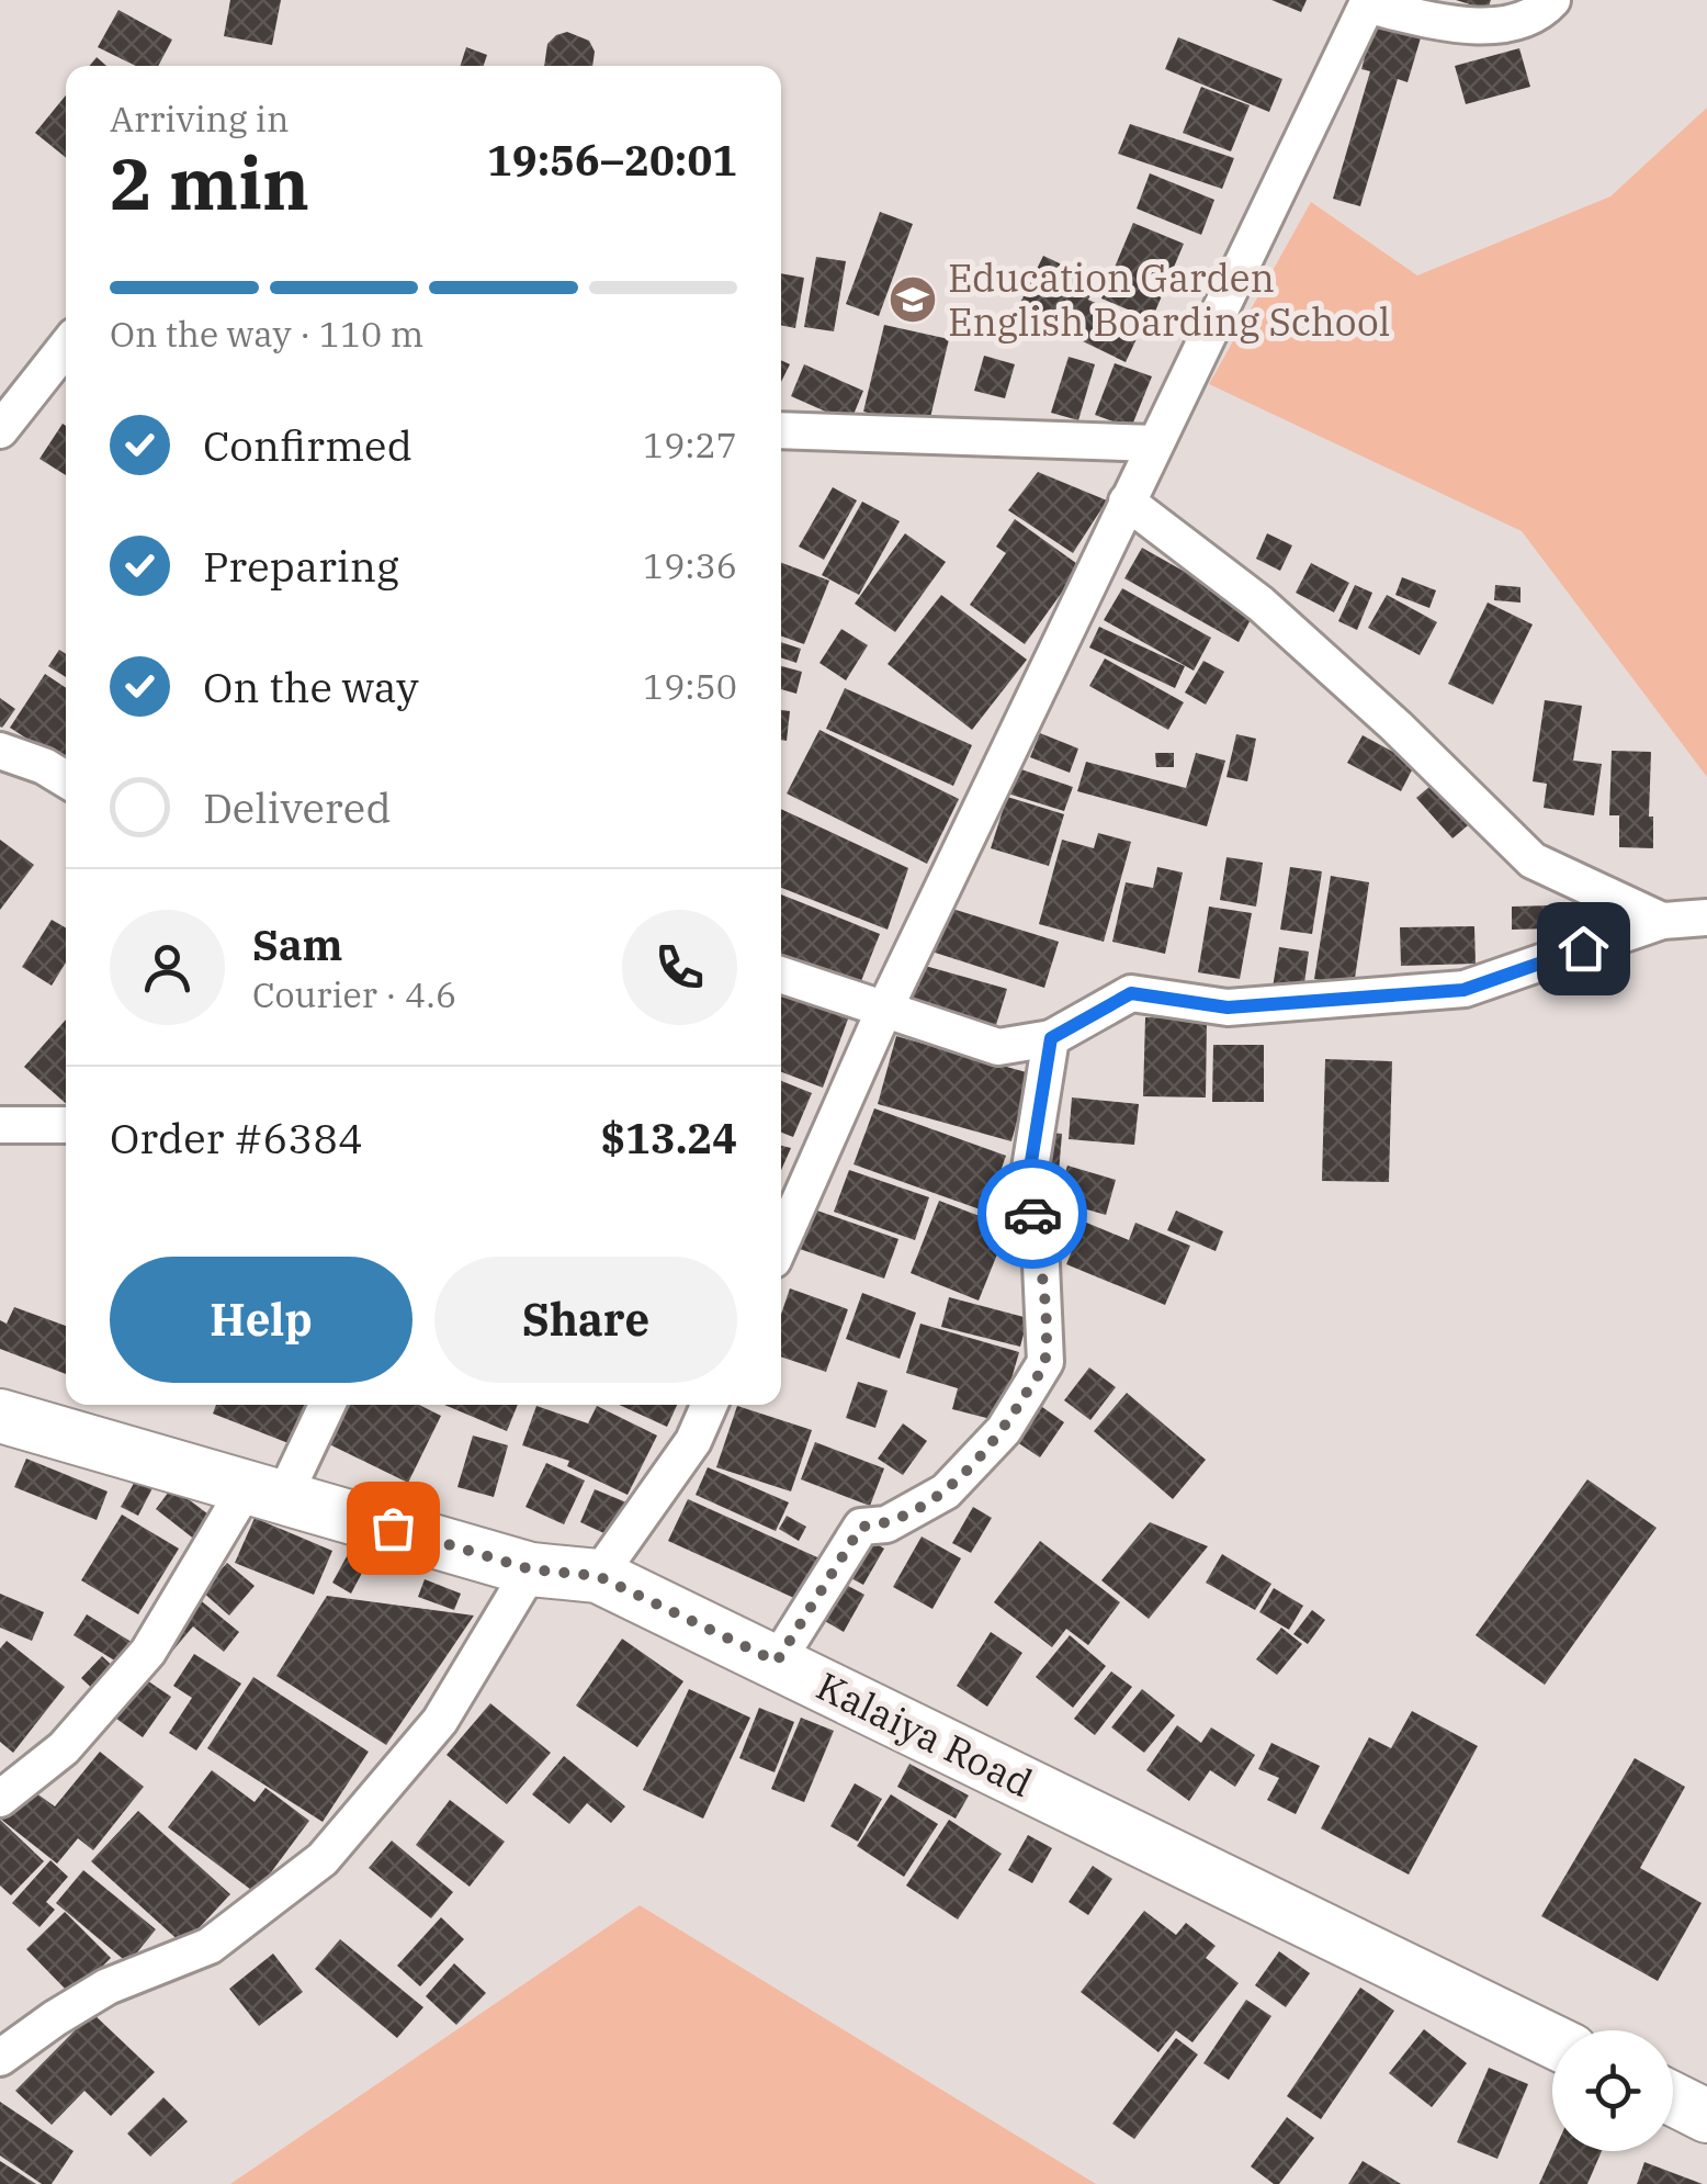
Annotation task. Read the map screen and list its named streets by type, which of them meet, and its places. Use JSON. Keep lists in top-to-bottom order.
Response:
{
  "streets": {
    "main road": ["Kalaiya Road"]
  },
  "places": {
    "school or university": ["Education Garden English Boarding School"]
  },
  "page": {
    "heading": ["2 min", "Arriving in", "19:56–20:01"],
    "panel": [
      "Sam",
      "Courier · 4.6",
      "Order #6384",
      "$13.24"
    ],
    "bar": "On the way · 110 m",
    "list": [
      ["Confirmed", "19:27"],
      ["Preparing", "19:36"],
      ["On the way", "19:50"],
      "Delivered"
    ],
    "buttons": ["Help", "Share"]
  }
}
